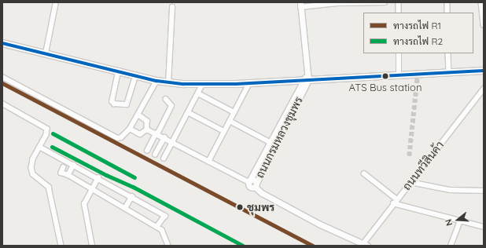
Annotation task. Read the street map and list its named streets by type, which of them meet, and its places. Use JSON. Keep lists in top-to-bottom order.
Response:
{
  "streets": {
    "street": ["ถนนกรมหลวงชุมพร", "ถนนทวีสินค้า"]
  },
  "places": ["ATS Bus station", "ชุมพร"],
  "lines": ["rail line R1", "rail line R2"],
  "legend": ["ทางรถไฟ R1", "ทางรถไฟ R2"],
  "north": "left"
}
